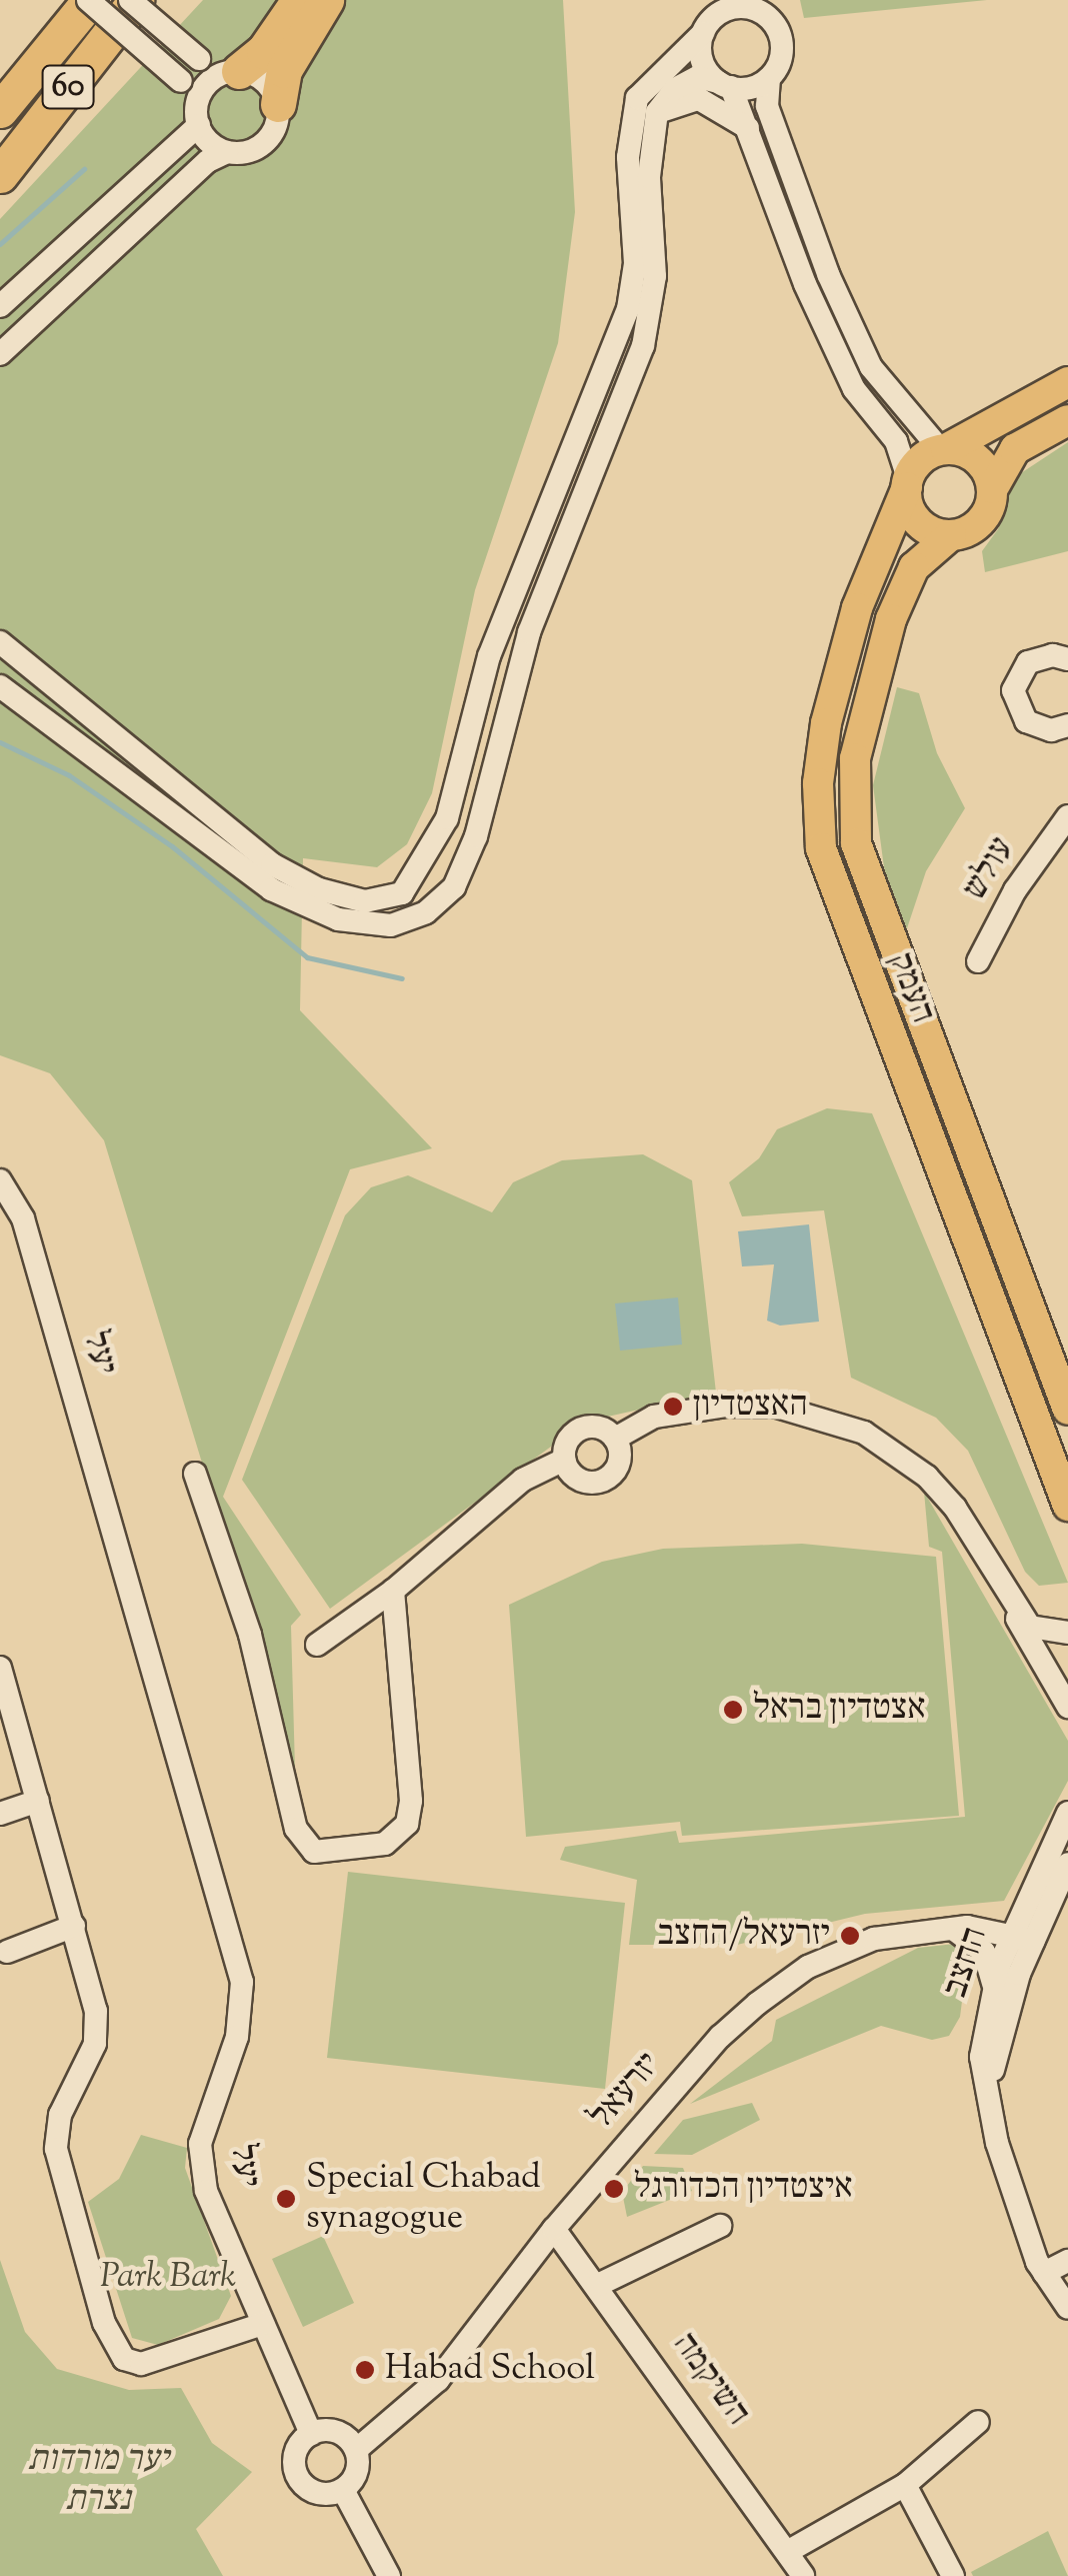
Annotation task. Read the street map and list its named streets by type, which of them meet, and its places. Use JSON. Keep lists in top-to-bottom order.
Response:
{
  "streets": {
    "highway": ["60"],
    "main road": ["העמק"],
    "street": [
      "עולש",
      "יעל",
      "החצב",
      "יזרעאל",
      "השיקמה"
    ]
  },
  "crossings": [
    ["יעל", "יזרעאל"],
    ["החצב", "יזרעאל"],
    ["יזרעאל", "השיקמה"]
  ],
  "parks": ["Park Bark", "יער מורדות נצרת"],
  "places": [
    "האצטדיון",
    "אצטדיון בראל",
    "יזרעאל/החצב",
    "איצטדיון הכדורגל",
    "Special Chabad synagogue",
    "Habad School"
  ]
}
